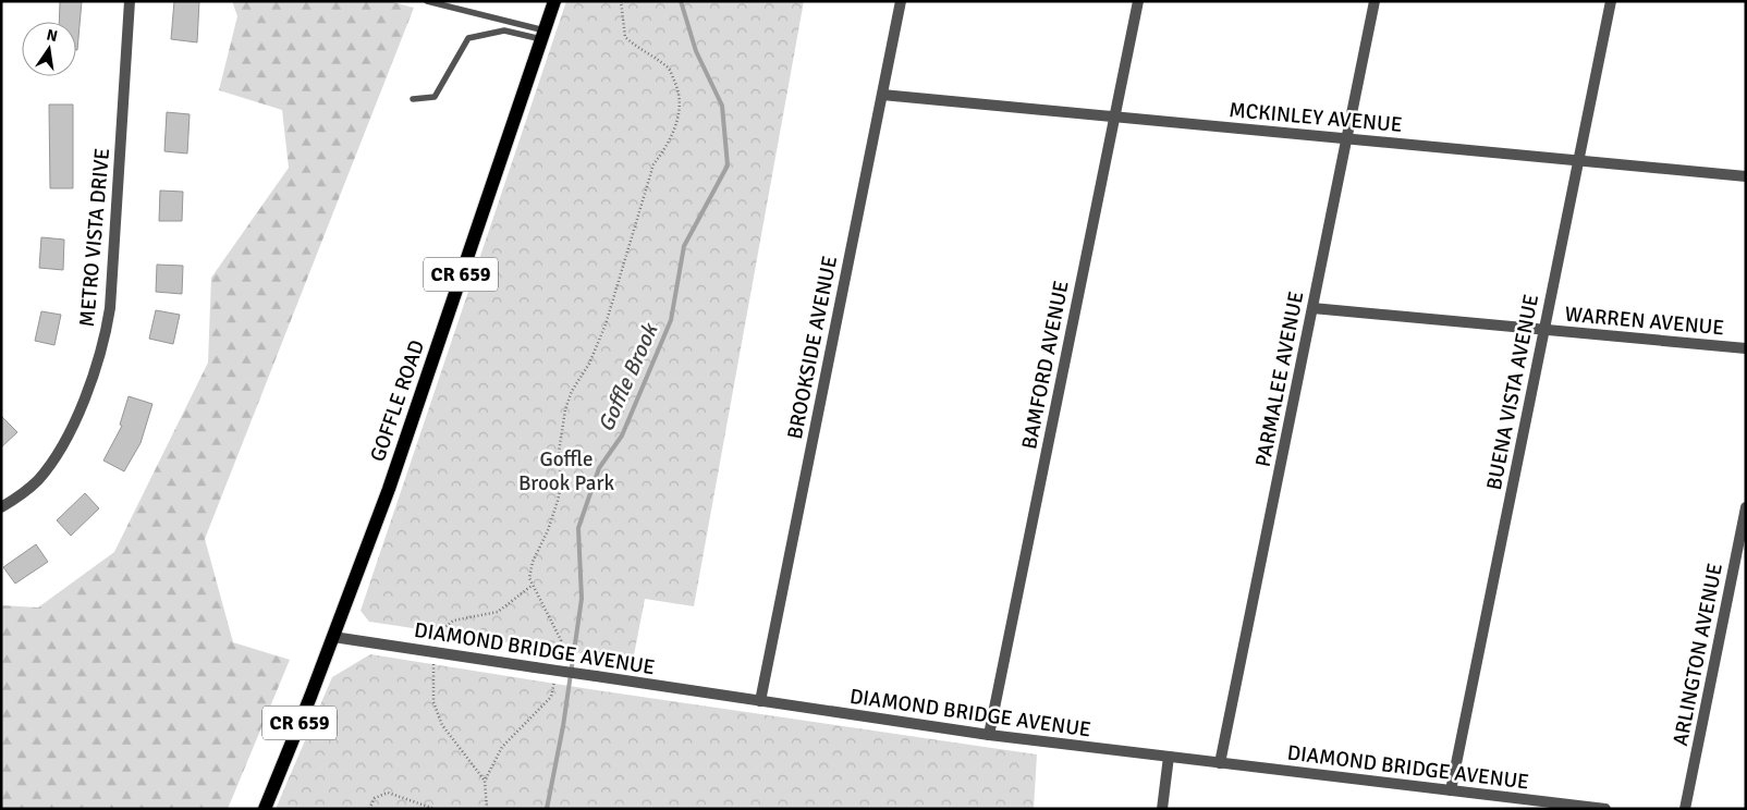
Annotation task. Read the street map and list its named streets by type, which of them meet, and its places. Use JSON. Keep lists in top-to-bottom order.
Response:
{
  "streets": {
    "main road": ["CR 659", "GOFFLE ROAD"],
    "street": [
      "MCKINLEY AVENUE",
      "METRO VISTA DRIVE",
      "WARREN AVENUE",
      "BROOKSIDE AVENUE",
      "BAMFORD AVENUE",
      "PARMALEE AVENUE",
      "BUENA VISTA AVENUE",
      "DIAMOND BRIDGE AVENUE",
      "ARLINGTON AVENUE"
    ]
  },
  "crossings": [
    ["MCKINLEY AVENUE", "BROOKSIDE AVENUE"],
    ["MCKINLEY AVENUE", "BAMFORD AVENUE"],
    ["MCKINLEY AVENUE", "PARMALEE AVENUE"],
    ["MCKINLEY AVENUE", "BUENA VISTA AVENUE"],
    ["WARREN AVENUE", "PARMALEE AVENUE"],
    ["WARREN AVENUE", "BUENA VISTA AVENUE"],
    ["BROOKSIDE AVENUE", "DIAMOND BRIDGE AVENUE"],
    ["BAMFORD AVENUE", "DIAMOND BRIDGE AVENUE"],
    ["PARMALEE AVENUE", "DIAMOND BRIDGE AVENUE"],
    ["BUENA VISTA AVENUE", "DIAMOND BRIDGE AVENUE"],
    ["GOFFLE ROAD", "DIAMOND BRIDGE AVENUE"]
  ],
  "water": ["Goffle Brook"],
  "parks": ["Goffle Brook Park"],
  "north": "top"
}
